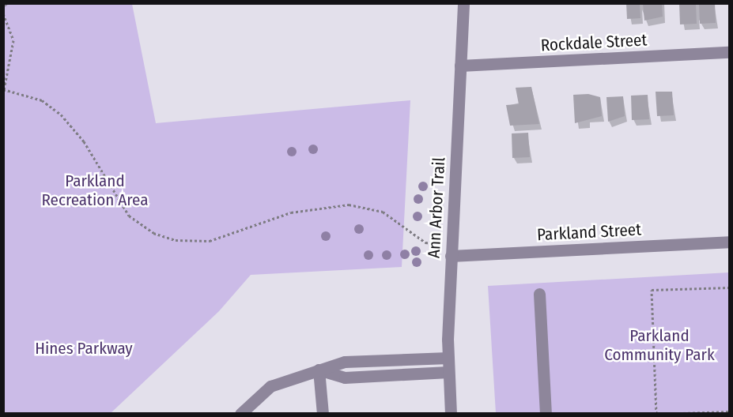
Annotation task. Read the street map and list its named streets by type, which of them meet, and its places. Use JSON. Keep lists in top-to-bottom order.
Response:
{
  "streets": {
    "street": ["Rockdale Street", "Ann Arbor Trail", "Parkland Street"]
  },
  "crossings": [
    ["Rockdale Street", "Ann Arbor Trail"],
    ["Ann Arbor Trail", "Parkland Street"]
  ],
  "parks": ["Parkland Recreation Area", "Parkland Community Park", "Hines Parkway"]
}
